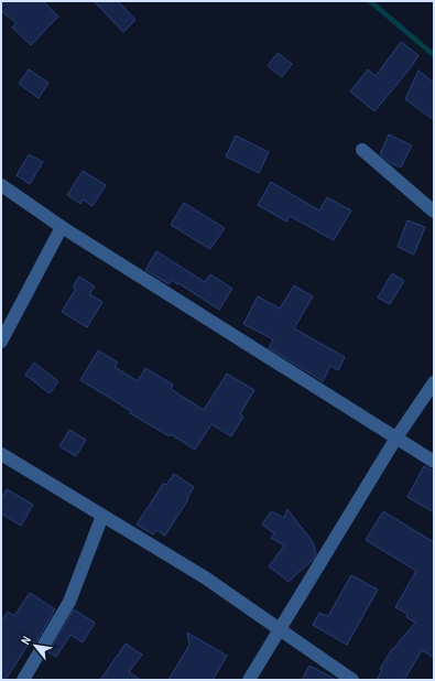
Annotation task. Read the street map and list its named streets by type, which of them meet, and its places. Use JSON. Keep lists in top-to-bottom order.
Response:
{
  "north": "top left"
}
